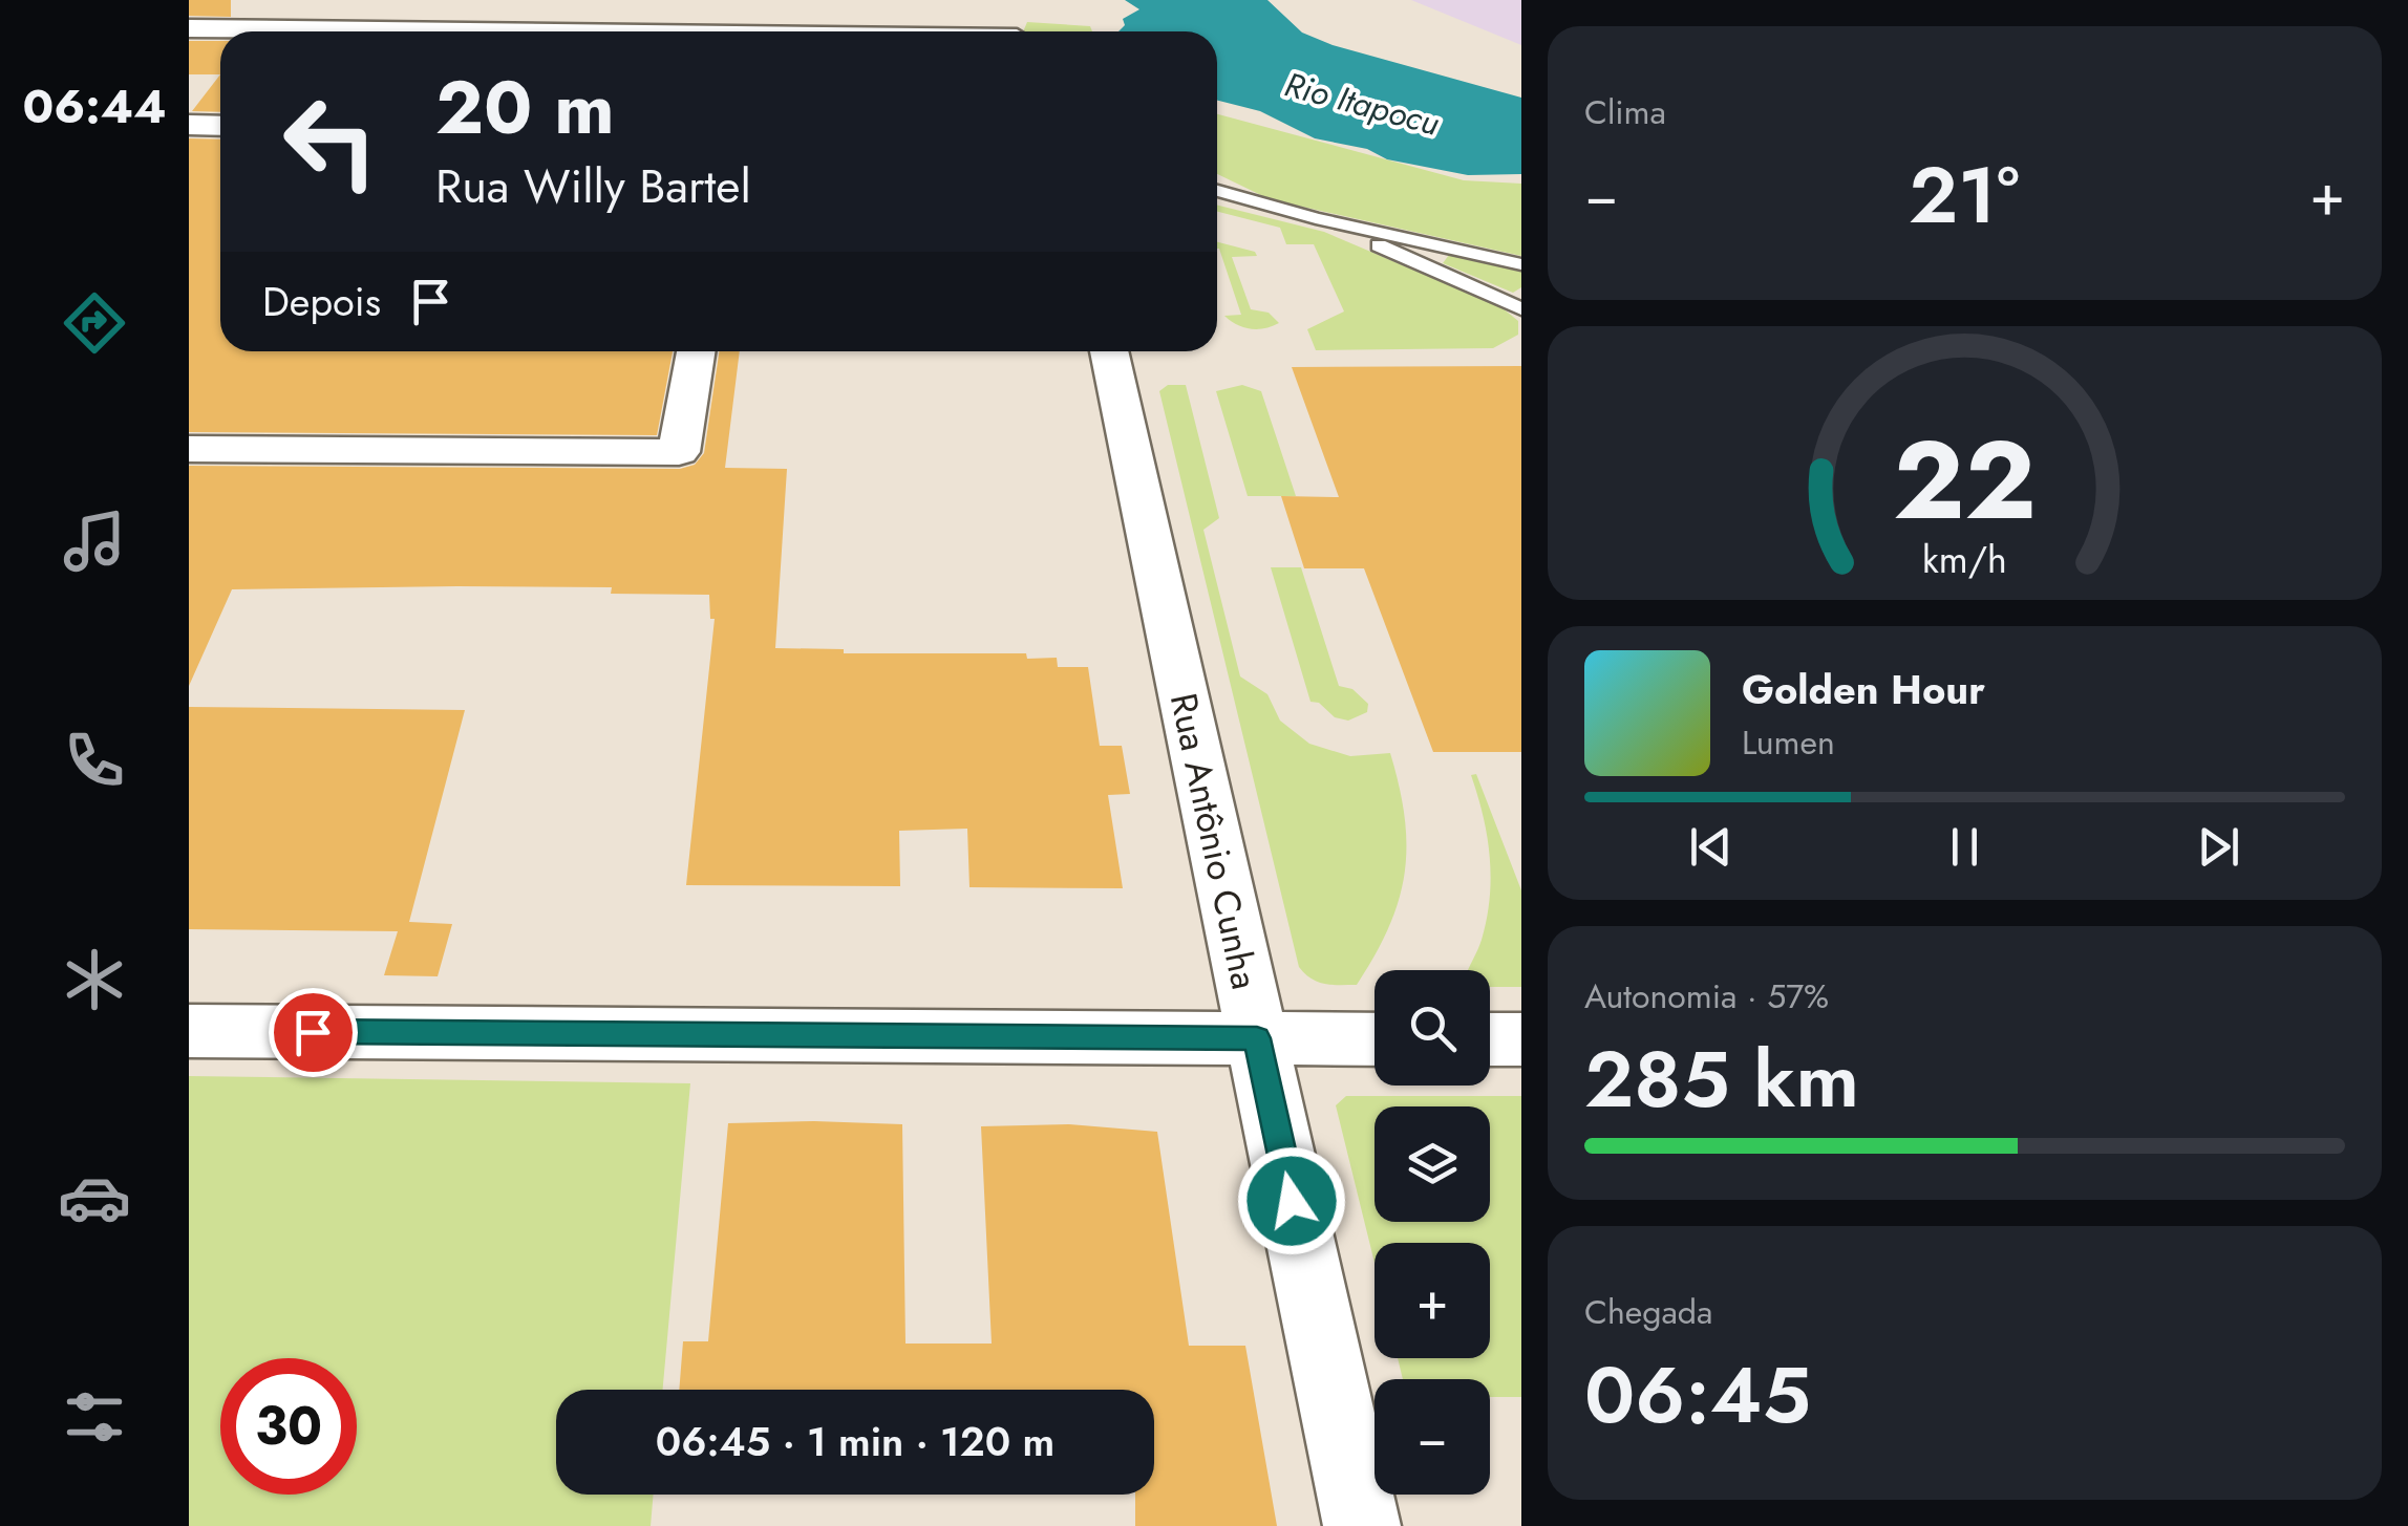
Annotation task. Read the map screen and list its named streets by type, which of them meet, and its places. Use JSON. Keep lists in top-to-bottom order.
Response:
{
  "streets": {
    "street": ["Rua Antônio Cunha"]
  },
  "water": ["Rio Itapocu"],
  "page": {
    "tabs": "06:44",
    "tile": [
      "Clima",
      ["Autonomia · 57%", "285 km"],
      ["Chegada", "06:45"]
    ],
    "turn": ["20 m", "Rua Willy Bartel"],
    "heat": ["−", "21°", "+"],
    "then": "Depois",
    "song": ["Golden Hour", "Lumen"],
    "map_buttons": ["+", "−"],
    "limit": "30",
    "trip": "06:45 · 1 min · 120 m",
    "gauge": ["22", "km/h"]
  }
}
